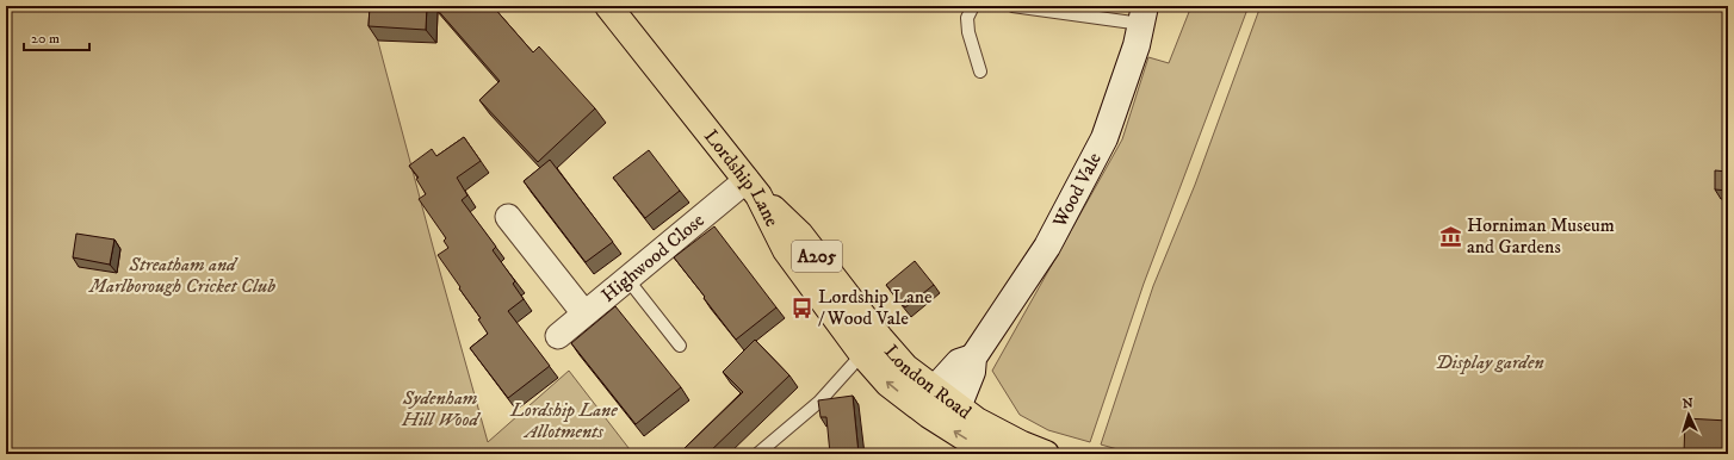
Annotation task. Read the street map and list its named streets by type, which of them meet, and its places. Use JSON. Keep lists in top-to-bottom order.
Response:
{
  "streets": {
    "highway": ["Lordship Lane", "A205", "London Road"],
    "street": ["Wood Vale", "Highwood Close"]
  },
  "crossings": [
    ["Lordship Lane", "Highwood Close"],
    ["Lordship Lane", "London Road"],
    ["Wood Vale", "London Road"],
    ["Highwood Close", "London Road"]
  ],
  "parks": [
    "Streatham and Marlborough Cricket Club",
    "Display garden",
    "Sydenham Hill Wood",
    "Lordship Lane Allotments"
  ],
  "places": {
    "museum": ["Horniman Museum and Gardens"],
    "bus stop": ["Lordship Lane / Wood Vale"]
  },
  "scale_bar": "20 m",
  "north": "top"
}
